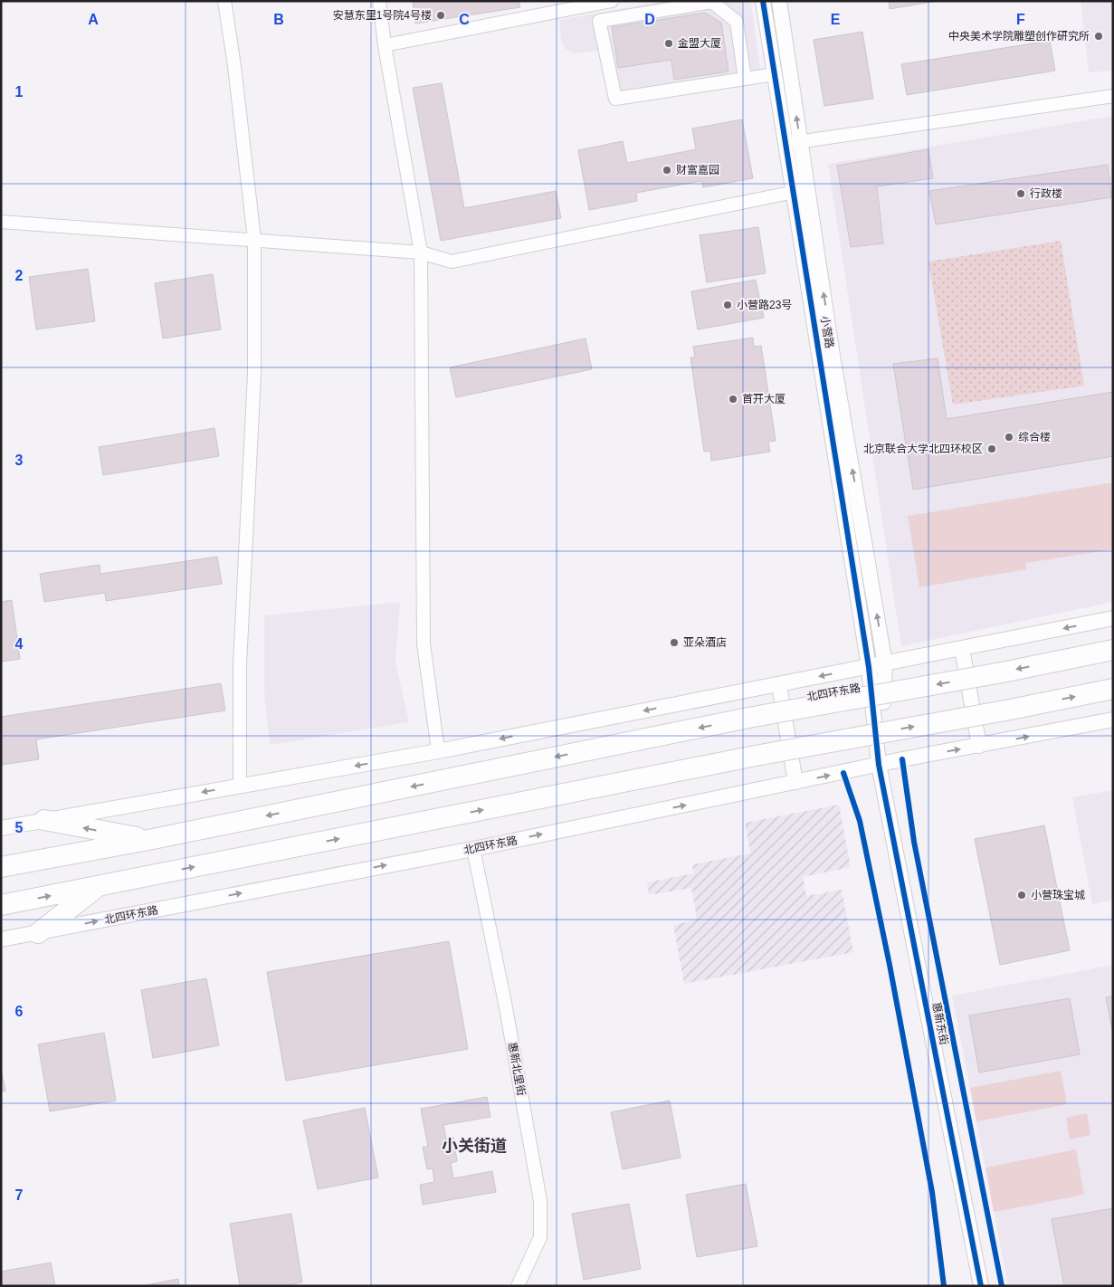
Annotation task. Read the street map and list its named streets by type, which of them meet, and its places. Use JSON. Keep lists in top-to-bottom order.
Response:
{
  "streets": {
    "highway": ["北四环东路"],
    "street": ["小营路", "惠新东街", "惠新北里街"]
  },
  "crossings": [
    ["小营路", "北四环东路"],
    ["小营路", "惠新东街"],
    ["北四环东路", "惠新东街"],
    ["北四环东路", "惠新北里街"]
  ],
  "districts": ["小关街道"],
  "places": [
    "安慧东里1号院4号楼",
    "中央美术学院雕塑创作研究所",
    "金盟大厦",
    "财富嘉园",
    "行政楼",
    "小营路23号",
    "首开大厦",
    "综合楼",
    "北京联合大学北四环校区",
    "亚朵酒店",
    "小营珠宝城"
  ],
  "grid": {
    "columns": [
      "A",
      "B",
      "C",
      "D",
      "E",
      "F"
    ],
    "rows": [
      "1",
      "2",
      "3",
      "4",
      "5",
      "6",
      "7"
    ]
  }
}
